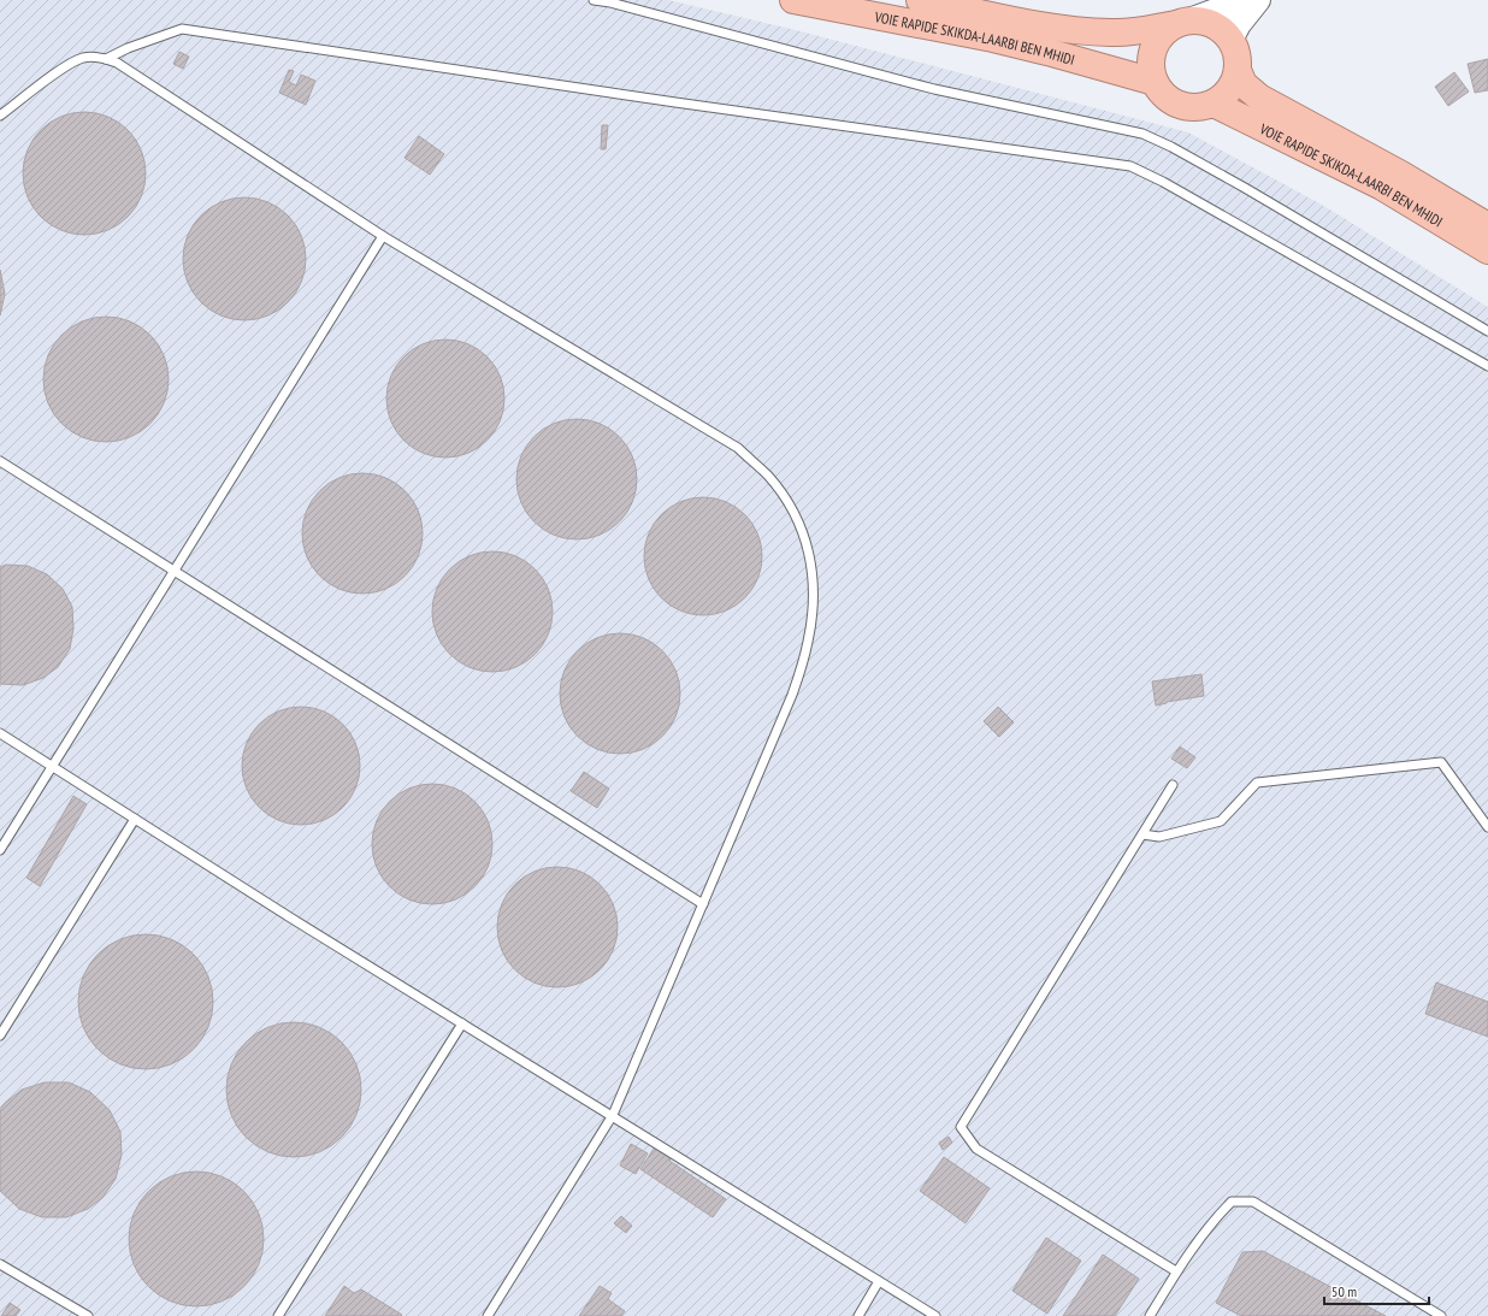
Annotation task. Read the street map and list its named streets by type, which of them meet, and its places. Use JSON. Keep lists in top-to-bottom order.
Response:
{
  "streets": {
    "highway": ["VOIE RAPIDE SKIKDA-LAARBI BEN MHIDI"]
  },
  "scale_bar": "50 m"
}
